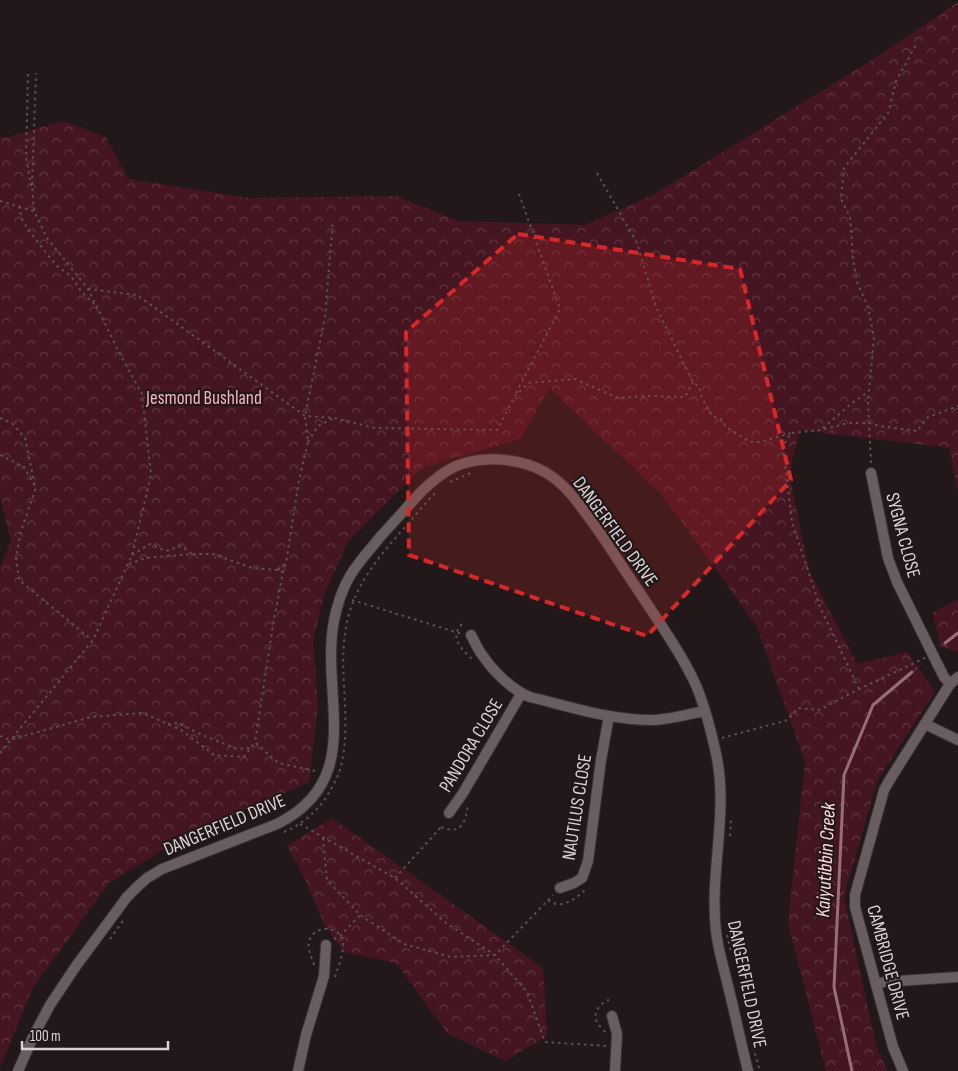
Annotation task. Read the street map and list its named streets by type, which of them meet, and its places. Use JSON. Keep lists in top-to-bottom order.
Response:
{
  "streets": {
    "street": [
      "DANGERFIELD DRIVE",
      "SYGNA CLOSE",
      "PANDORA CLOSE",
      "NAUTILUS CLOSE",
      "CAMBRIDGE DRIVE"
    ]
  },
  "crossings": [
    ["SYGNA CLOSE", "CAMBRIDGE DRIVE"]
  ],
  "water": ["Kaiyutibbin Creek"],
  "parks": ["Jesmond Bushland"],
  "scale_bar": "100 m"
}
